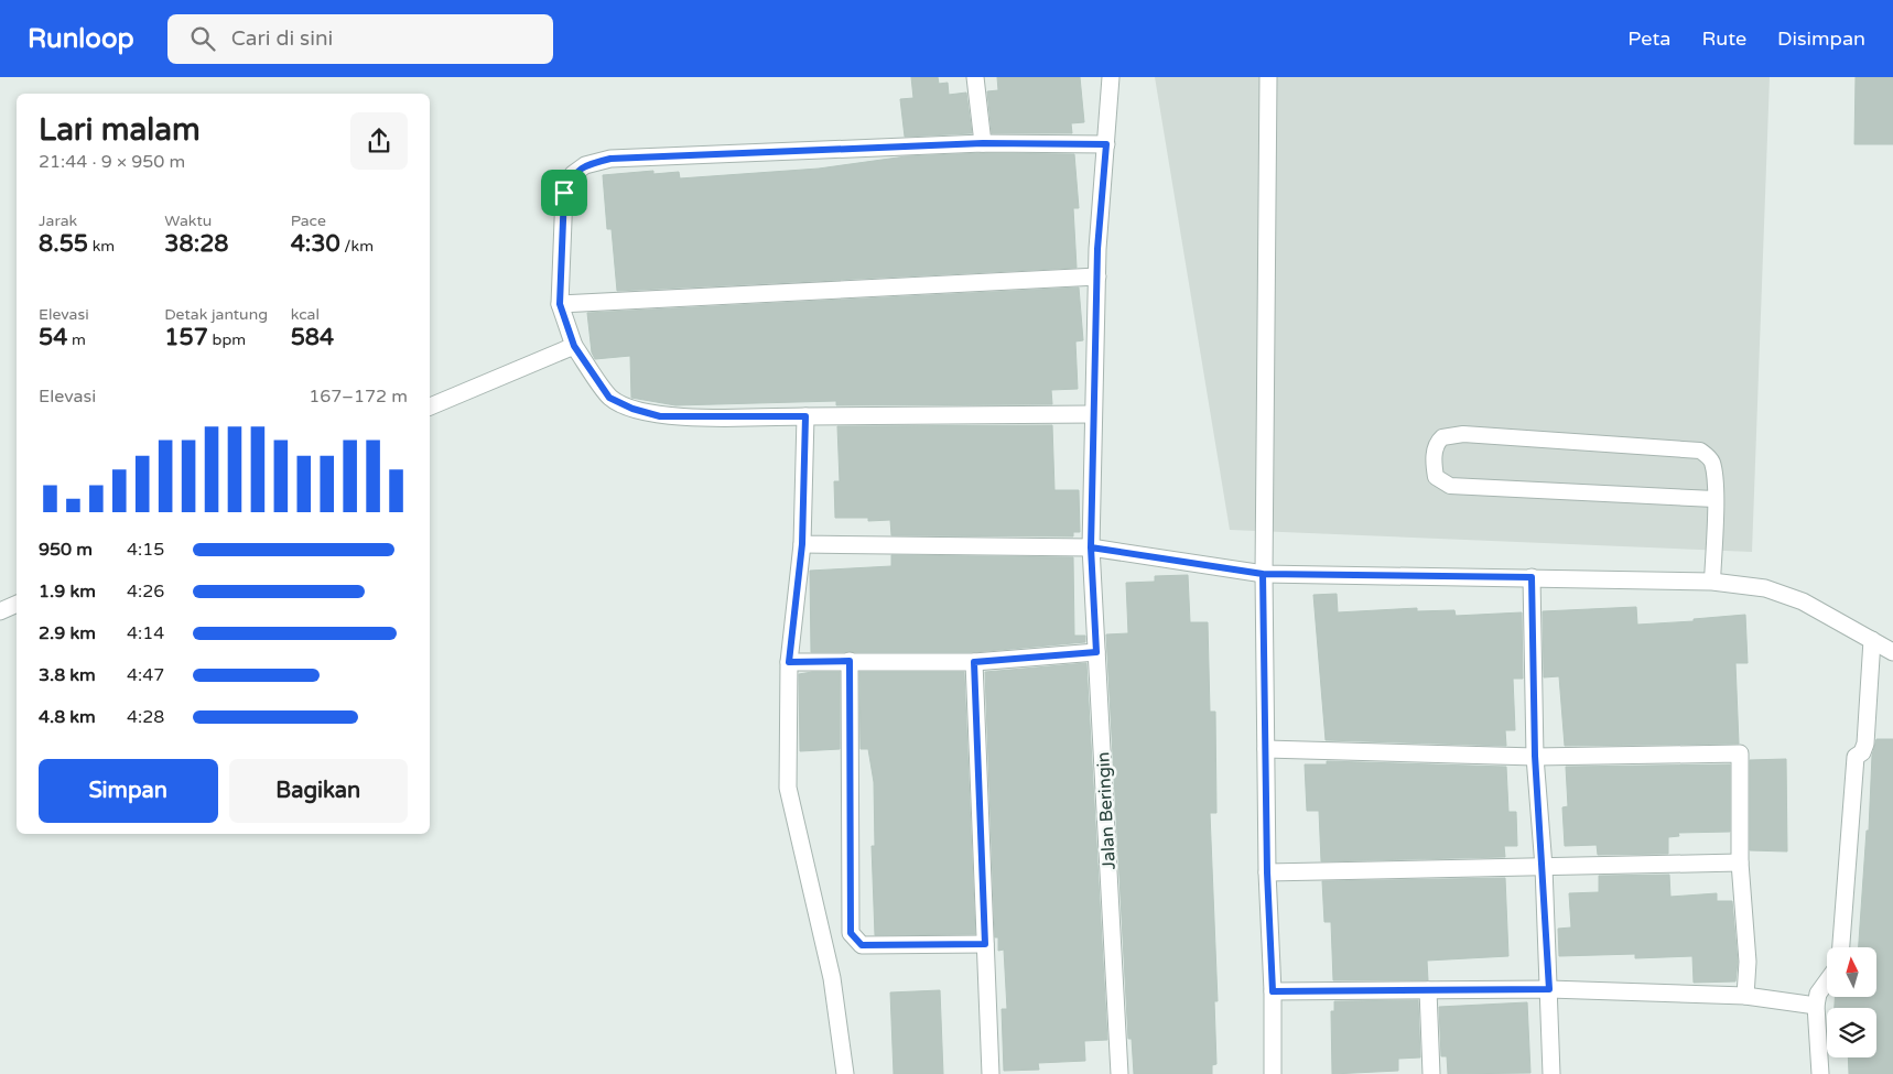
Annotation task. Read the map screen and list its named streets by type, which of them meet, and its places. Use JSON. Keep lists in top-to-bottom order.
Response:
{
  "streets": {
    "street": ["Jalan Beringin"]
  },
  "north": "top",
  "page": {
    "header": "Runloop",
    "search": "Cari di sini",
    "nav": ["Peta", "Rute", "Disimpan"],
    "heading": ["Lari malam", "21:44 · 9 × 950 m"],
    "stats": [
      ["Jarak", "8.55 km"],
      ["Waktu", "38:28"],
      ["Pace", "4:30 /km"],
      ["Elevasi", "54 m"],
      ["Detak jantung", "157 bpm"],
      ["kcal", "584"]
    ],
    "chart": ["Elevasi", "167–172 m"],
    "list": [
      {
        "name": "950 m",
        "note": "4:15"
      },
      {
        "name": "1.9 km",
        "note": "4:26"
      },
      {
        "name": "2.9 km",
        "note": "4:14"
      },
      {
        "name": "3.8 km",
        "note": "4:47"
      },
      {
        "name": "4.8 km",
        "note": "4:28"
      }
    ],
    "buttons": ["Simpan", "Bagikan"]
  }
}
